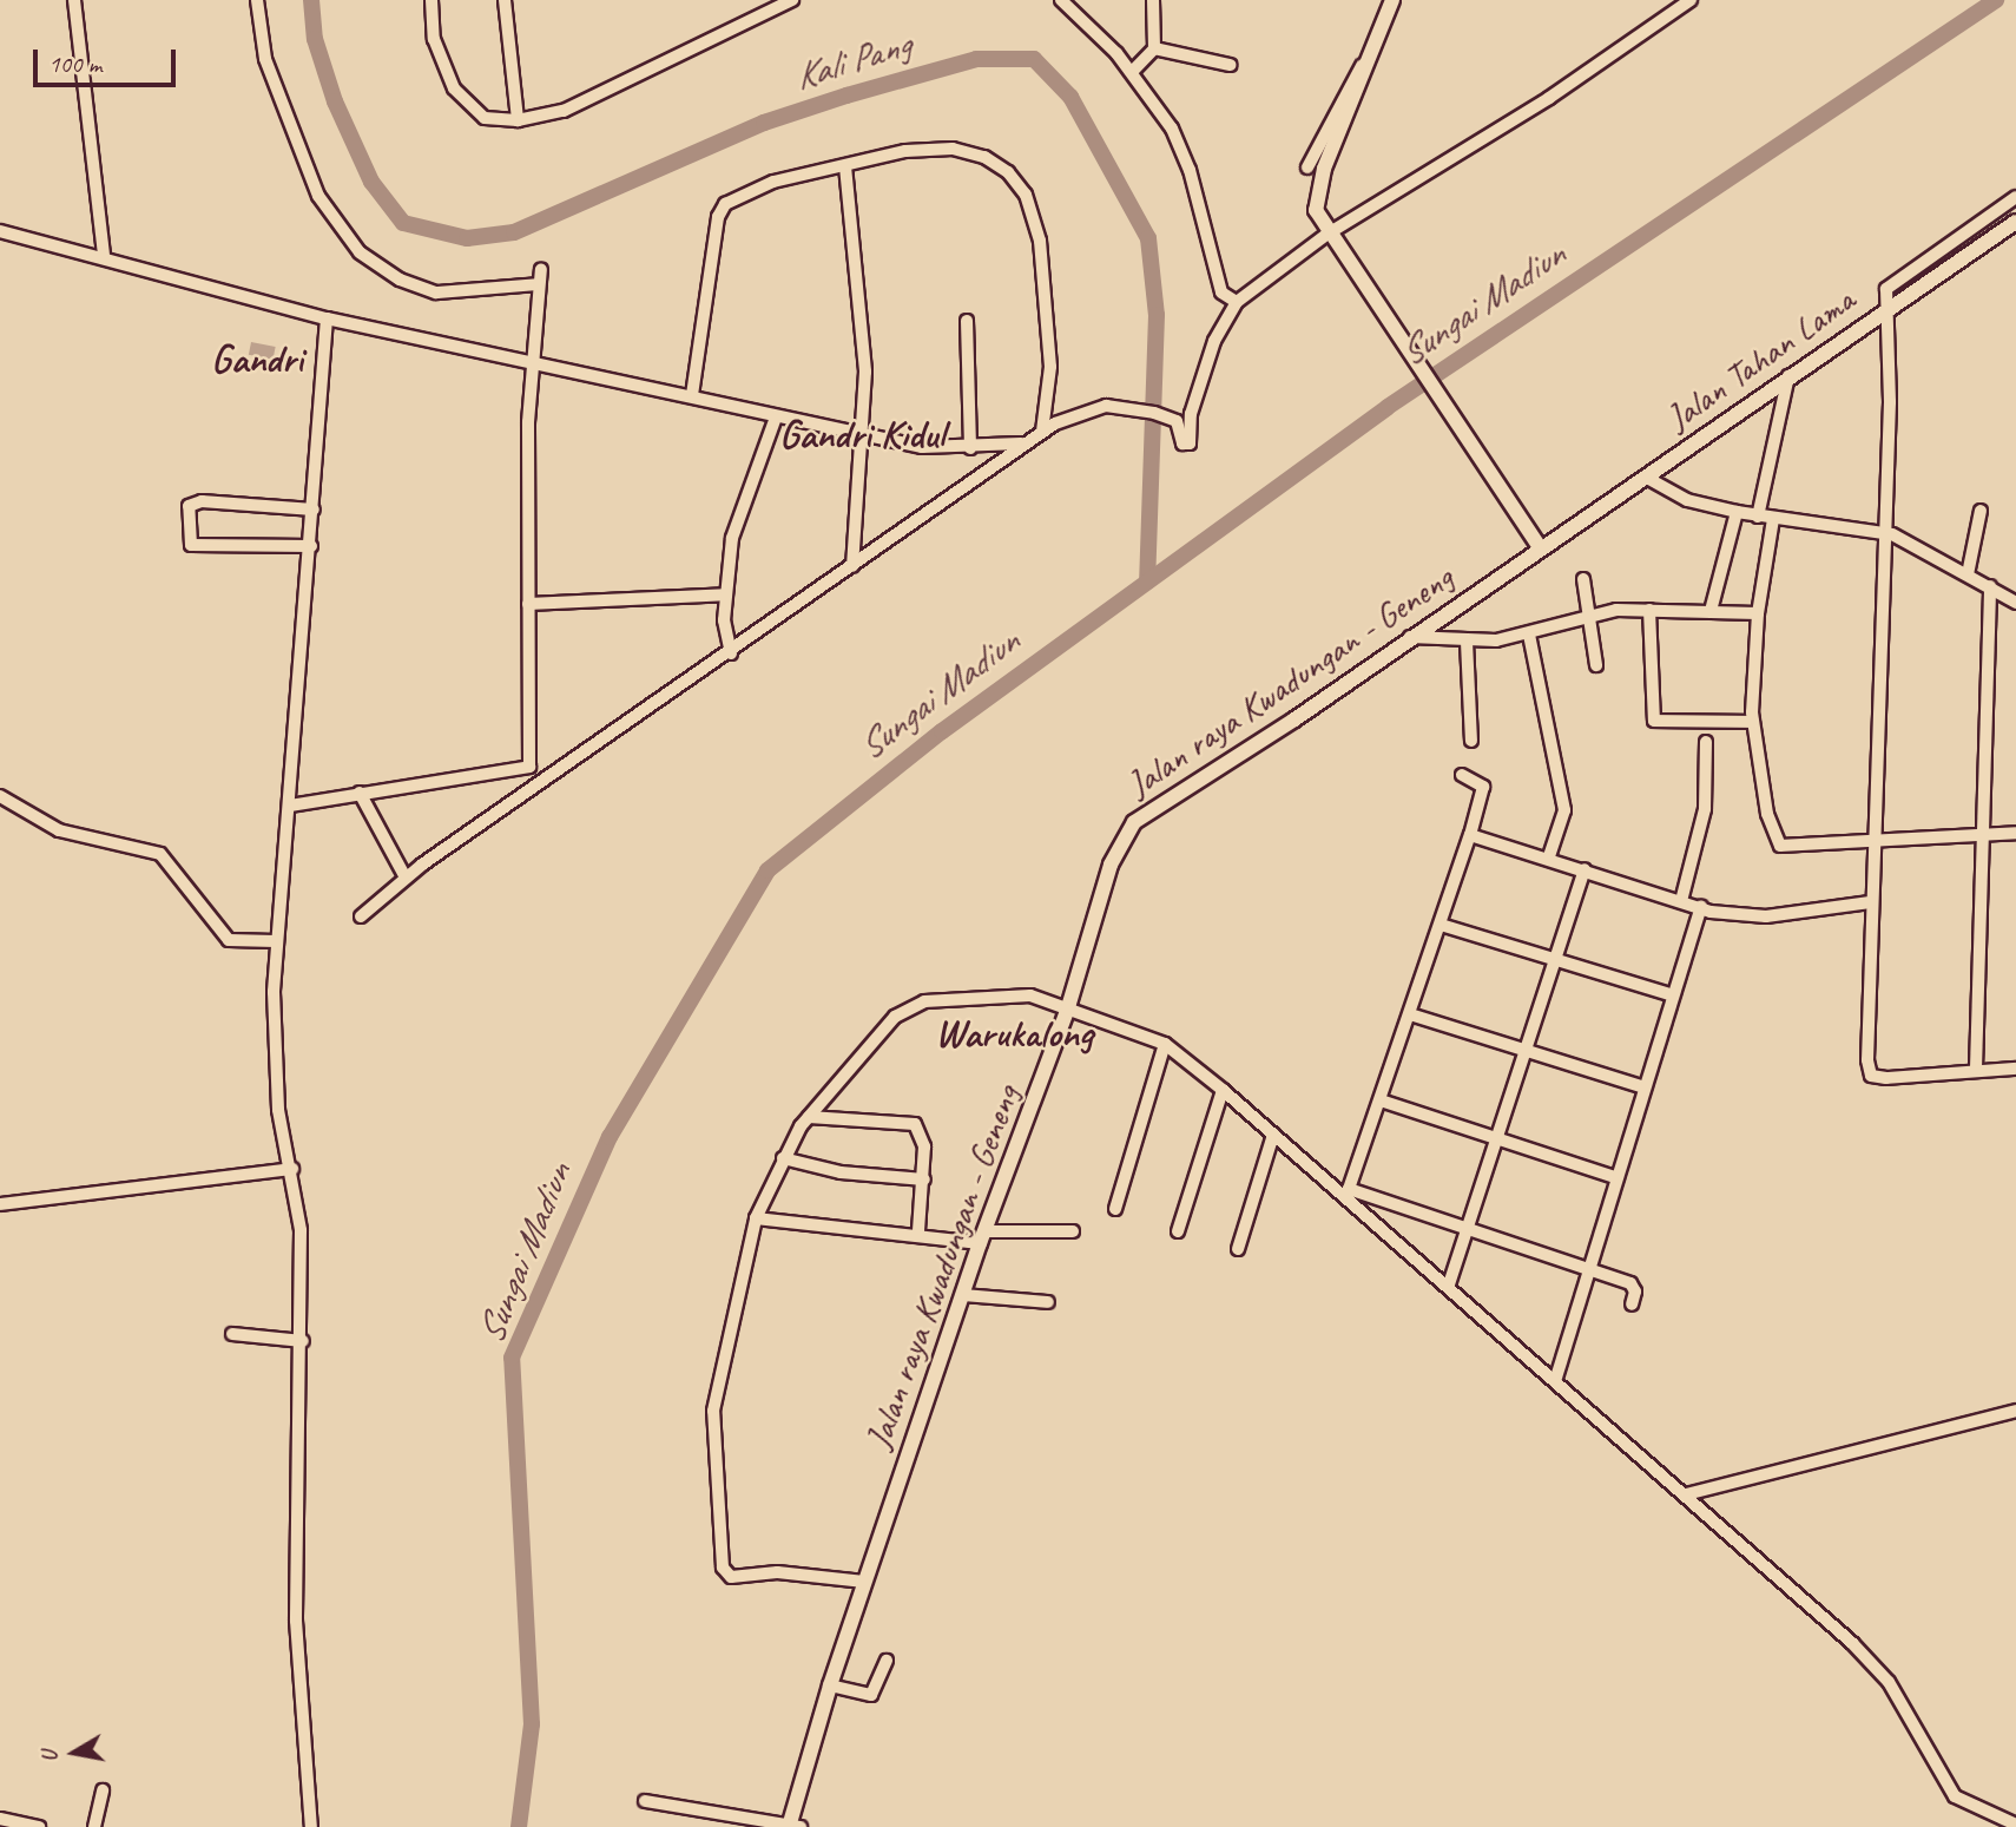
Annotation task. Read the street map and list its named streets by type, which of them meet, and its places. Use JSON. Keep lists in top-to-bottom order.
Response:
{
  "streets": {
    "main road": ["Jalan Tahan Lama", "Jalan raya Kwadungan - Geneng"]
  },
  "crossings": [
    ["Jalan Tahan Lama", "Jalan raya Kwadungan - Geneng"]
  ],
  "districts": ["Gandri", "Gandri Kidul", "Warukalong"],
  "water": ["Kali Pang", "Sungai Madiun"],
  "scale_bar": "100 m",
  "north": "left"
}
